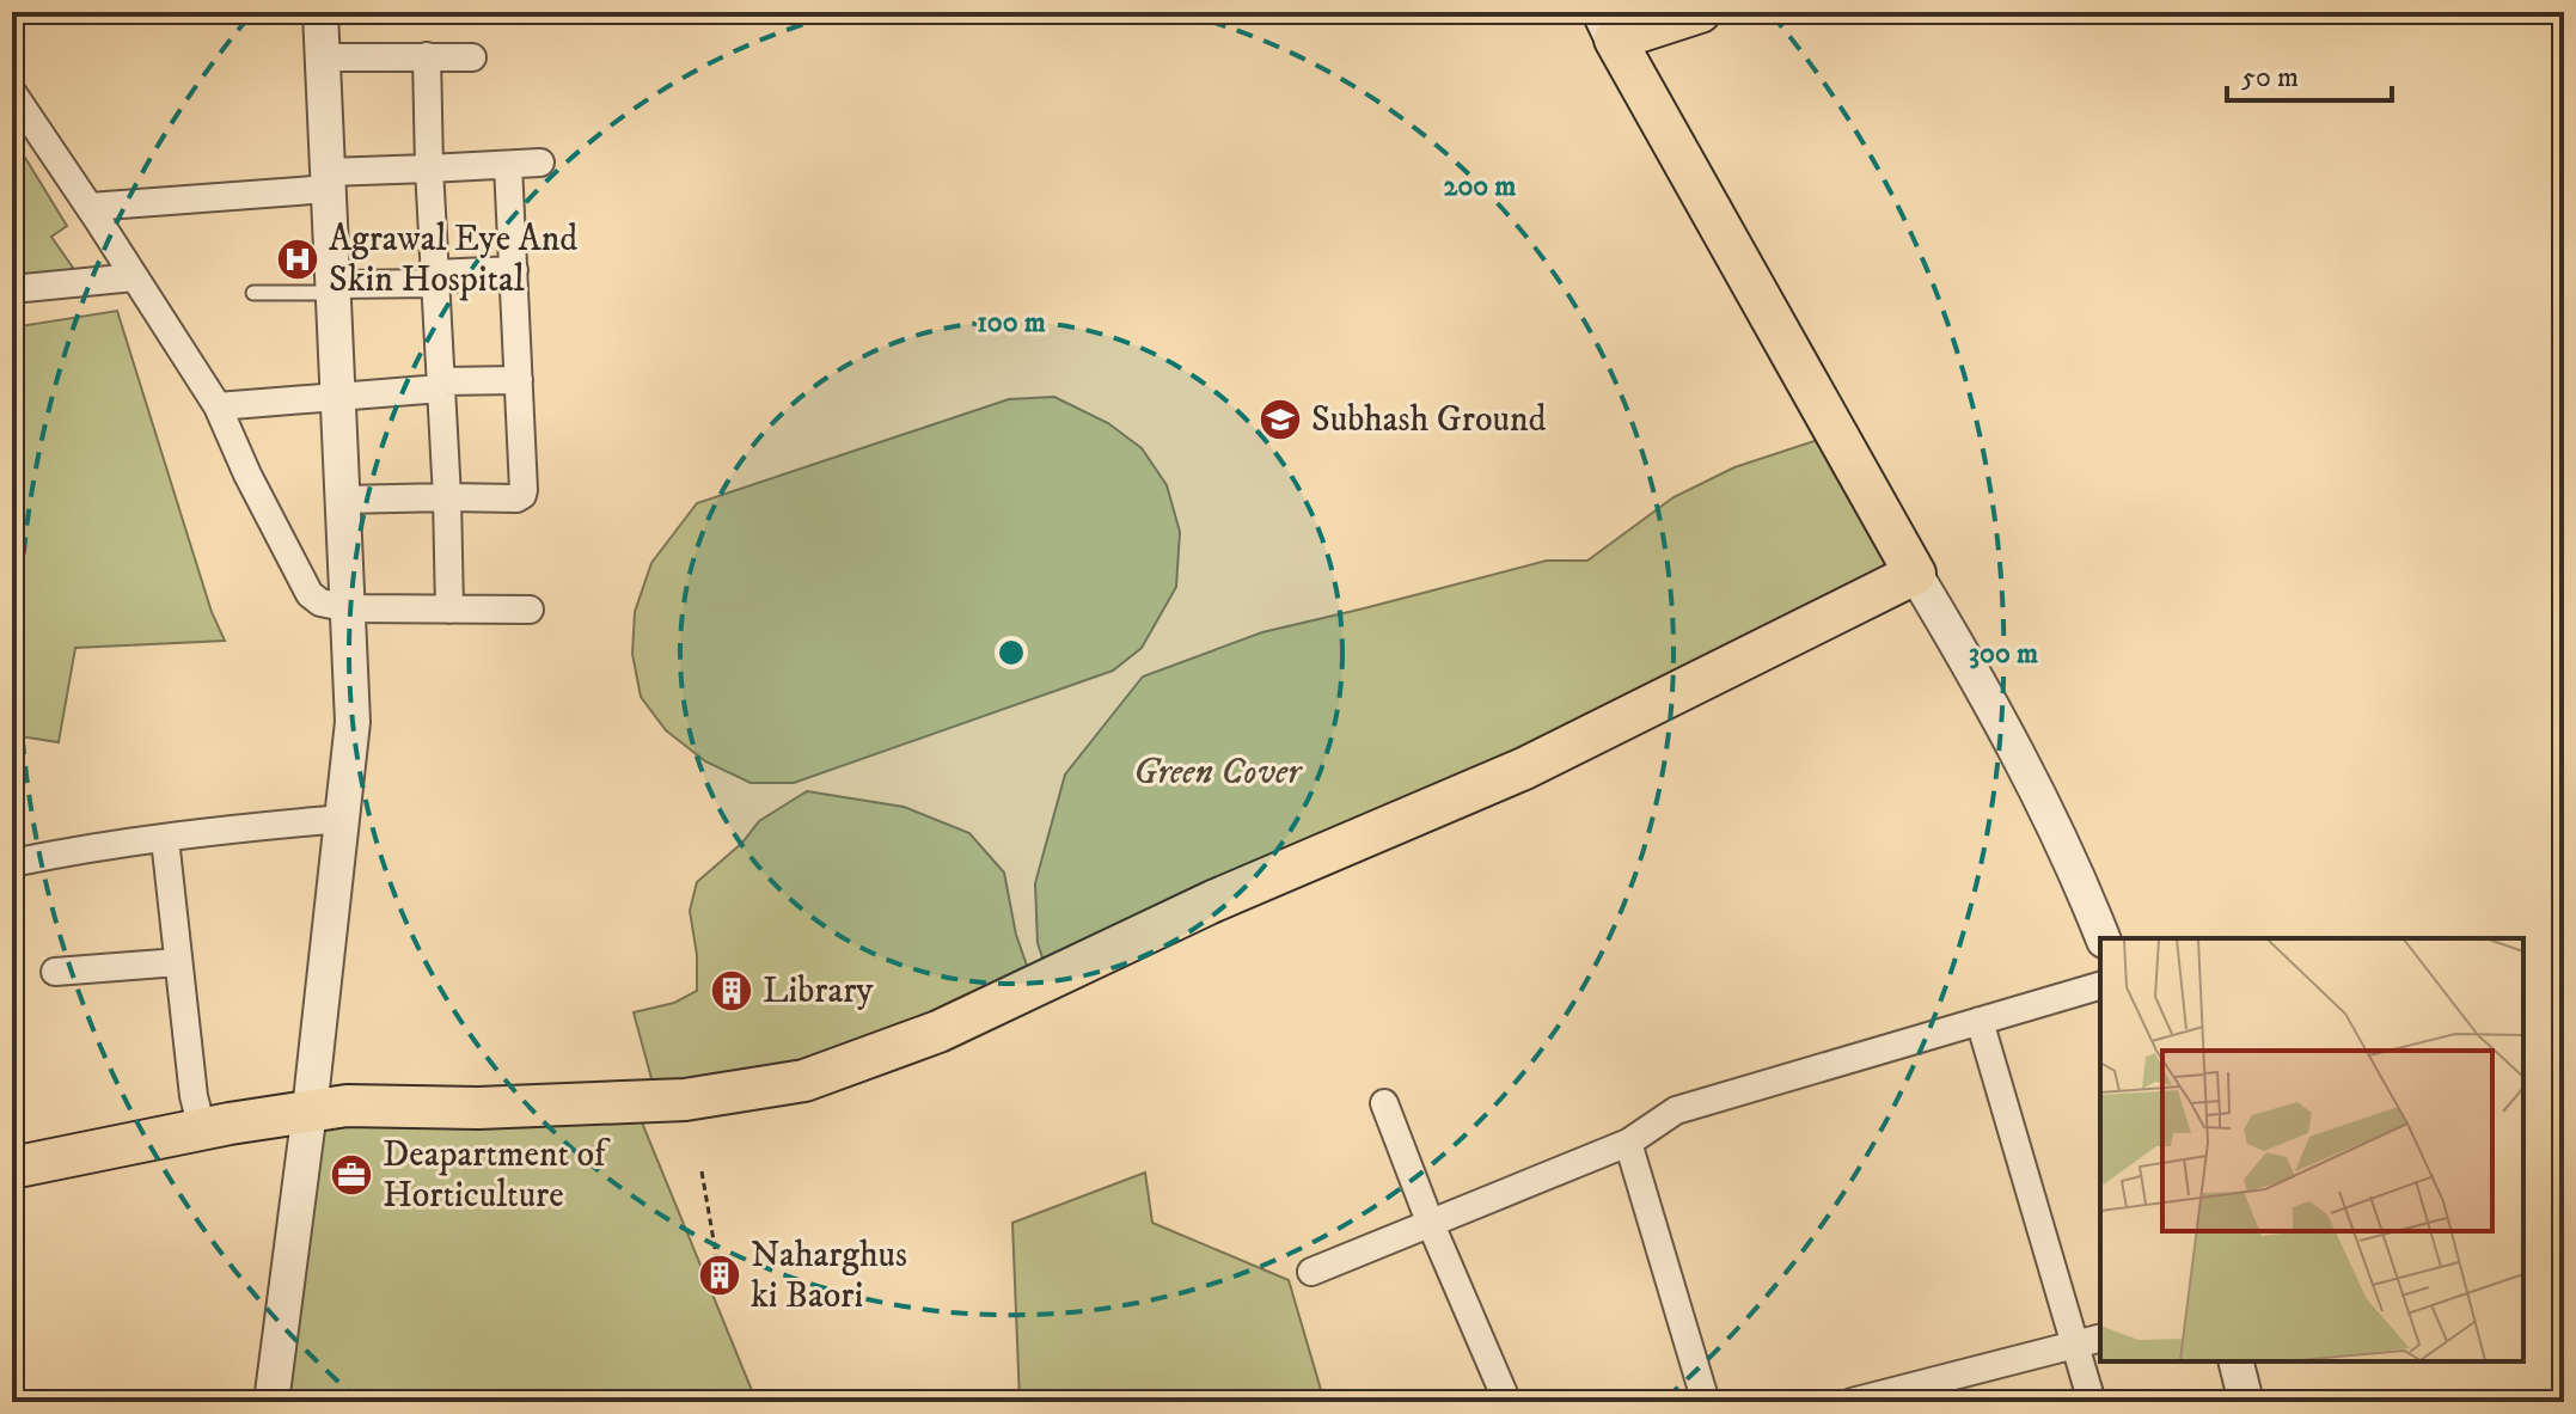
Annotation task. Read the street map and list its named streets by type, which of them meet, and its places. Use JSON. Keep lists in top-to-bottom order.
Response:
{
  "parks": ["Green Cover"],
  "places": {
    "hospital": ["Agrawal Eye And Skin Hospital"],
    "school or university": ["Subhash Ground"],
    "building": ["Library", "Naharghus ki Baori"],
    "office": ["Deapartment of Horticulture"]
  },
  "scale_bar": "50 m",
  "rings": ["200 m", "100 m", "300 m"]
}
